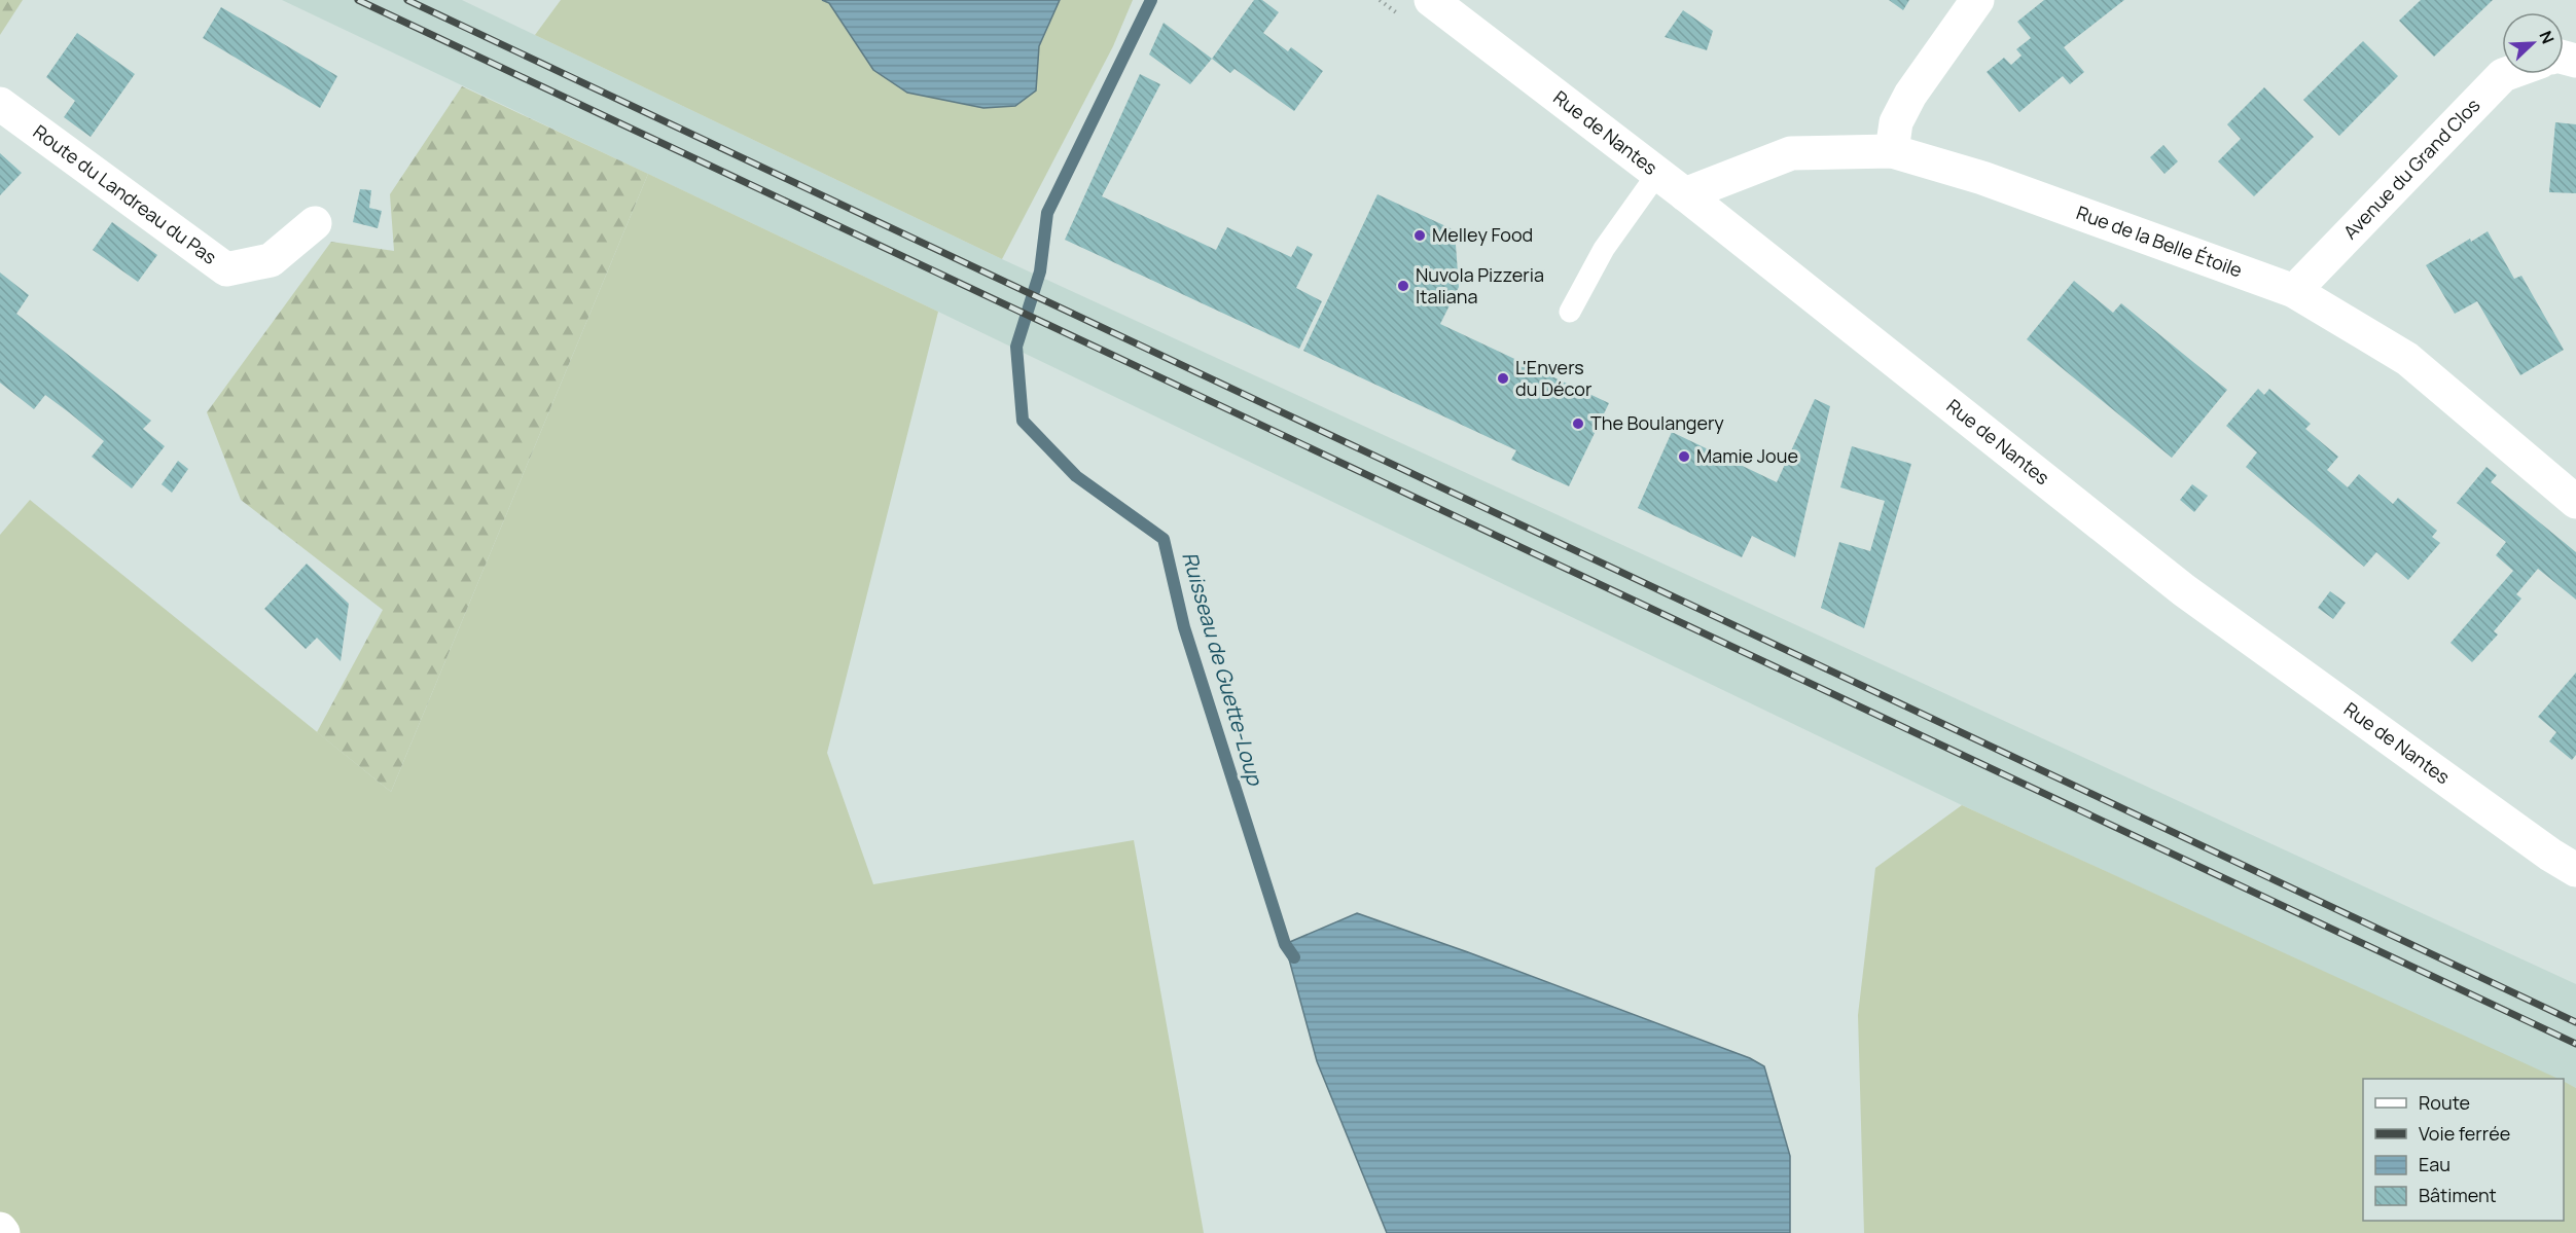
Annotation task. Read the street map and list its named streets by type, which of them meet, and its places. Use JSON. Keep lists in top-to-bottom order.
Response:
{
  "streets": {
    "street": [
      "Rue de Nantes",
      "Avenue du Grand Clos",
      "Route du Landreau du Pas",
      "Rue de la Belle Étoile"
    ]
  },
  "crossings": [
    ["Rue de Nantes", "Rue de la Belle Étoile"],
    ["Avenue du Grand Clos", "Rue de la Belle Étoile"]
  ],
  "water": ["Ruisseau de Guette-Loup"],
  "places": [
    "Melley Food",
    "Nuvola Pizzeria Italiana",
    "L'Envers du Décor",
    "The Boulangery",
    "Mamie Joue"
  ],
  "legend": [
    "Route",
    "Voie ferrée",
    "Eau",
    "Bâtiment"
  ],
  "north": "top right"
}
